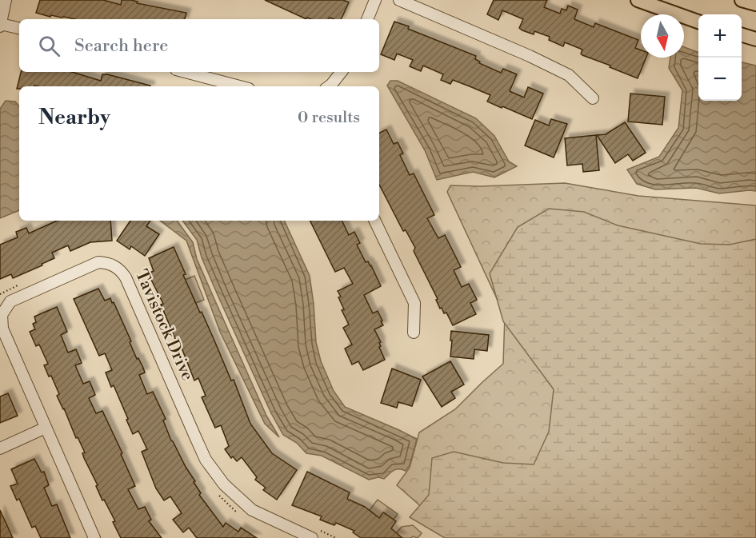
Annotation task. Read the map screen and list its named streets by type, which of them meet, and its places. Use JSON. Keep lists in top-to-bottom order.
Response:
{
  "streets": {
    "street": ["Tavistock Drive"]
  },
  "north": "bottom",
  "page": {
    "map_buttons": ["+", "−"],
    "search": "Search here",
    "heading": ["Nearby", "0 results"]
  }
}
